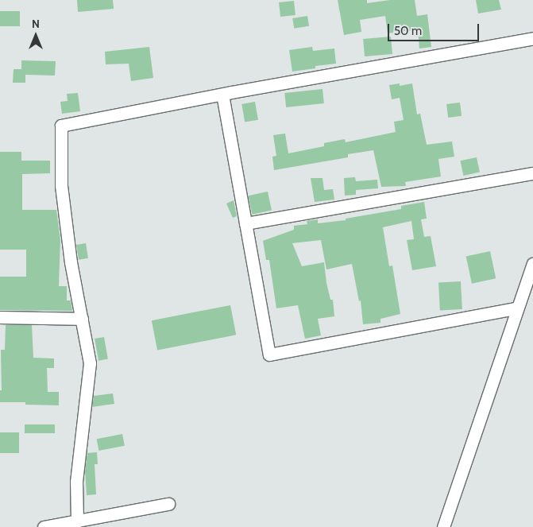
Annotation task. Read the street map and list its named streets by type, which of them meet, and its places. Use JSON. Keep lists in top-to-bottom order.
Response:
{
  "scale_bar": "50 m",
  "north": "top"
}
